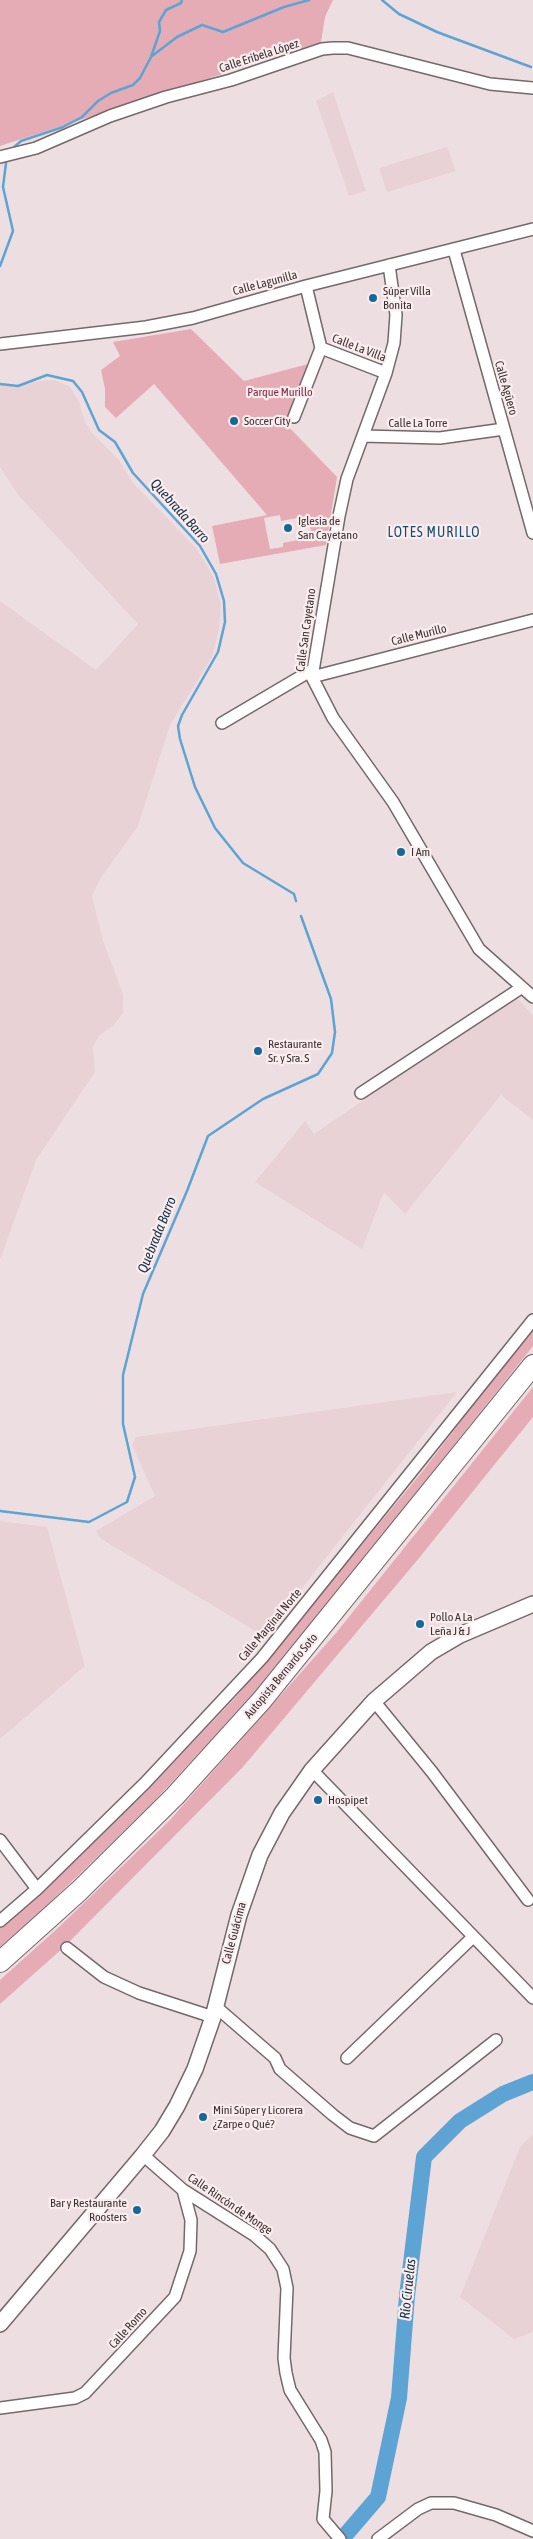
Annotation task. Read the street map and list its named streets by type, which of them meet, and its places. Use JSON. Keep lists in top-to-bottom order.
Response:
{
  "streets": {
    "highway": ["Autopista Bernardo Soto"],
    "main road": ["Calle Guácima"],
    "street": [
      "Calle Eribela López",
      "Calle Lagunilla",
      "Calle La Villa",
      "Calle Agüero",
      "Calle La Torre",
      "Calle San Cayetano",
      "Calle Murillo",
      "Calle Marginal Norte",
      "Calle Rincón de Monge",
      "Calle Romo"
    ]
  },
  "crossings": [
    ["Calle Lagunilla", "Calle La Villa"],
    ["Calle Lagunilla", "Calle Agüero"],
    ["Calle Lagunilla", "Calle San Cayetano"],
    ["Calle La Villa", "Calle San Cayetano"],
    ["Calle Agüero", "Calle La Torre"],
    ["Calle La Torre", "Calle San Cayetano"],
    ["Calle San Cayetano", "Calle Murillo"],
    ["Calle Guácima", "Calle Rincón de Monge"],
    ["Calle Rincón de Monge", "Calle Romo"]
  ],
  "districts": ["LOTES MURILLO"],
  "water": ["Quebrada Barro", "Río Ciruelas"],
  "parks": ["Parque Murillo"],
  "places": [
    "Súper Villa Bonita",
    "Soccer City",
    "Iglesia de San Cayetano",
    "I Am",
    "Restaurante Sr. y Sra. S",
    "Pollo A La Leña J & J",
    "Hospipet",
    "Mini Súper y Licorera ¿Zarpe o Qué?",
    "Bar y Restaurante Roosters"
  ]
}
